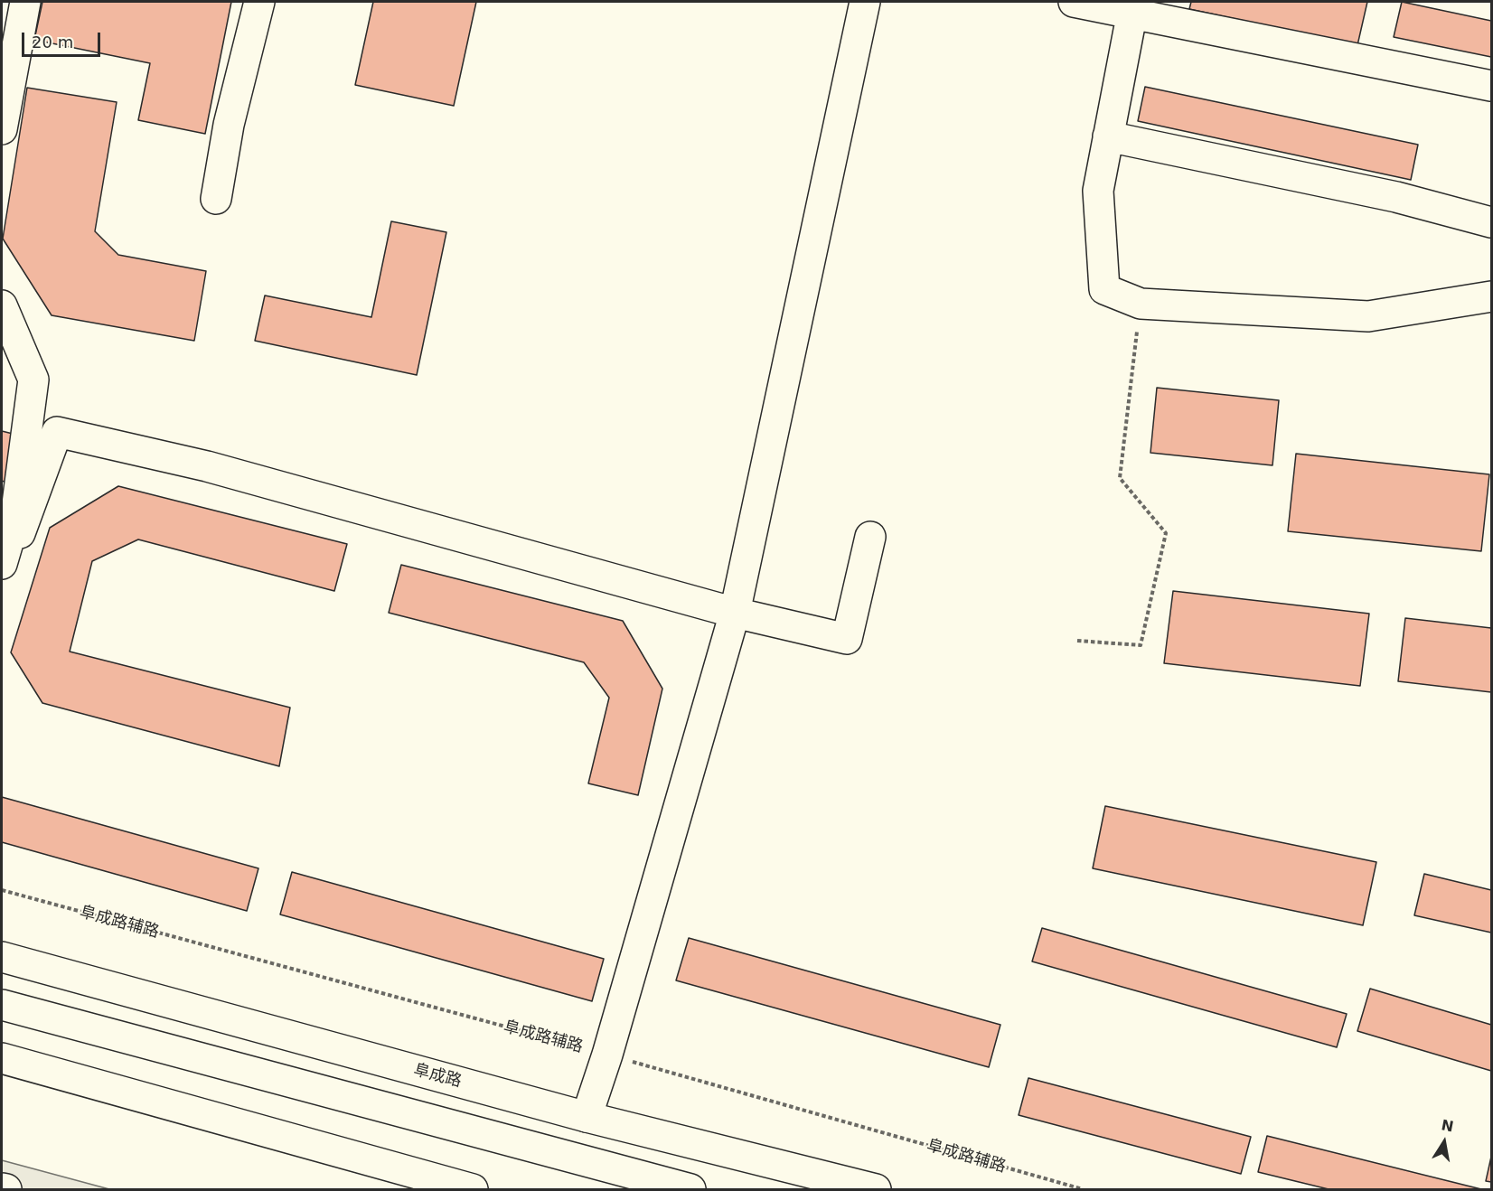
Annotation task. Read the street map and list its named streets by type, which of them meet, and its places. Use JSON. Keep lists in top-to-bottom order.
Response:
{
  "streets": {
    "main road": ["阜成路"],
    "path": ["阜成路辅路"]
  },
  "scale_bar": "20 m",
  "north": "top"
}
